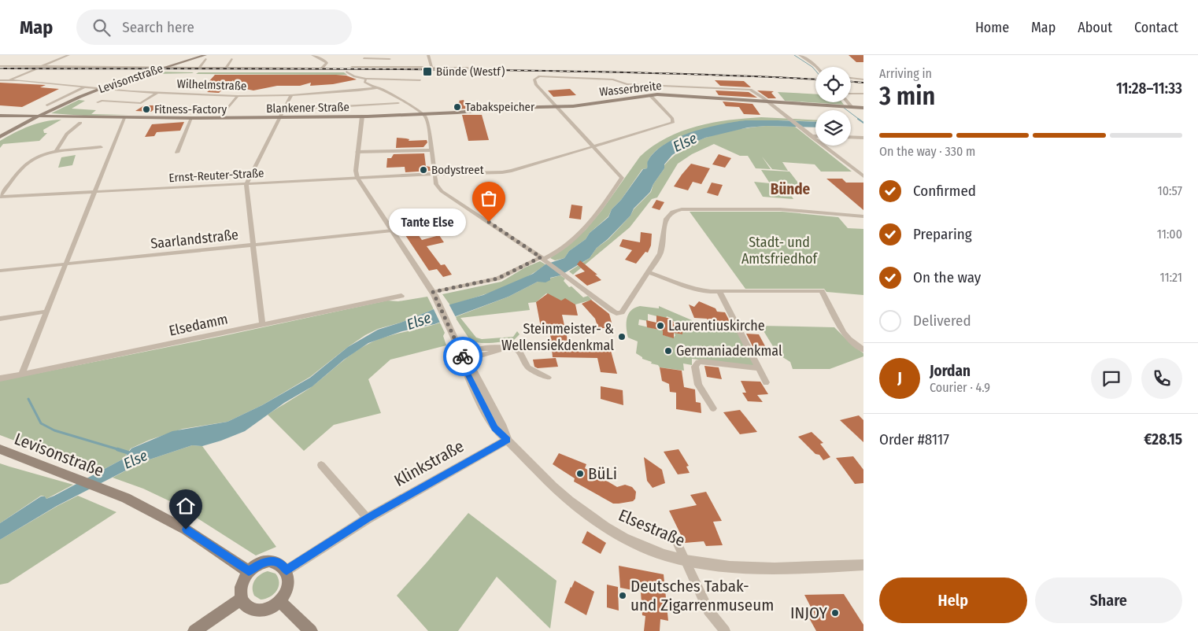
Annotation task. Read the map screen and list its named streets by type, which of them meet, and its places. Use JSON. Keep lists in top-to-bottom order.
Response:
{
  "streets": {
    "main road": ["Levisonstraße", "Wasserbreite", "Blankener Straße"],
    "street": [
      "Wilhelmstraße",
      "Ernst-Reuter-Straße",
      "Saarlandstraße",
      "Elsedamm",
      "Klinkstraße",
      "Elsestraße"
    ]
  },
  "crossings": [
    ["Levisonstraße", "Blankener Straße"],
    ["Levisonstraße", "Klinkstraße"],
    ["Wasserbreite", "Blankener Straße"],
    ["Wasserbreite", "Ernst-Reuter-Straße"],
    ["Ernst-Reuter-Straße", "Elsestraße"],
    ["Saarlandstraße", "Elsestraße"],
    ["Klinkstraße", "Elsestraße"]
  ],
  "districts": ["Bünde"],
  "water": ["Else"],
  "parks": ["Stadt- und Amtsfriedhof"],
  "places": {
    "transit": ["Bünde (Westf)"],
    "other": [
      "Tabakspeicher",
      "Fitness-Factory",
      "Bodystreet",
      "Tante Else",
      "Laurentiuskirche",
      "Steinmeister- & Wellensiekdenkmal",
      "Germaniadenkmal",
      "BüLi",
      "Deutsches Tabak- und Zigarrenmuseum",
      "INJOY"
    ]
  },
  "page": {
    "header": "Map",
    "search": "Search here",
    "nav": [
      "Home",
      "Map",
      "About",
      "Contact"
    ],
    "heading": ["3 min", "Arriving in", "11:28–11:33"],
    "panel": [
      "Jordan",
      "Courier · 4.9",
      "Order #8117",
      "€28.15"
    ],
    "bar": "On the way · 330 m",
    "list": [
      ["Confirmed", "10:57"],
      ["Preparing", "11:00"],
      ["On the way", "11:21"],
      "Delivered"
    ],
    "bubble": "Tante Else",
    "round": "J",
    "buttons": ["Help", "Share"]
  }
}
